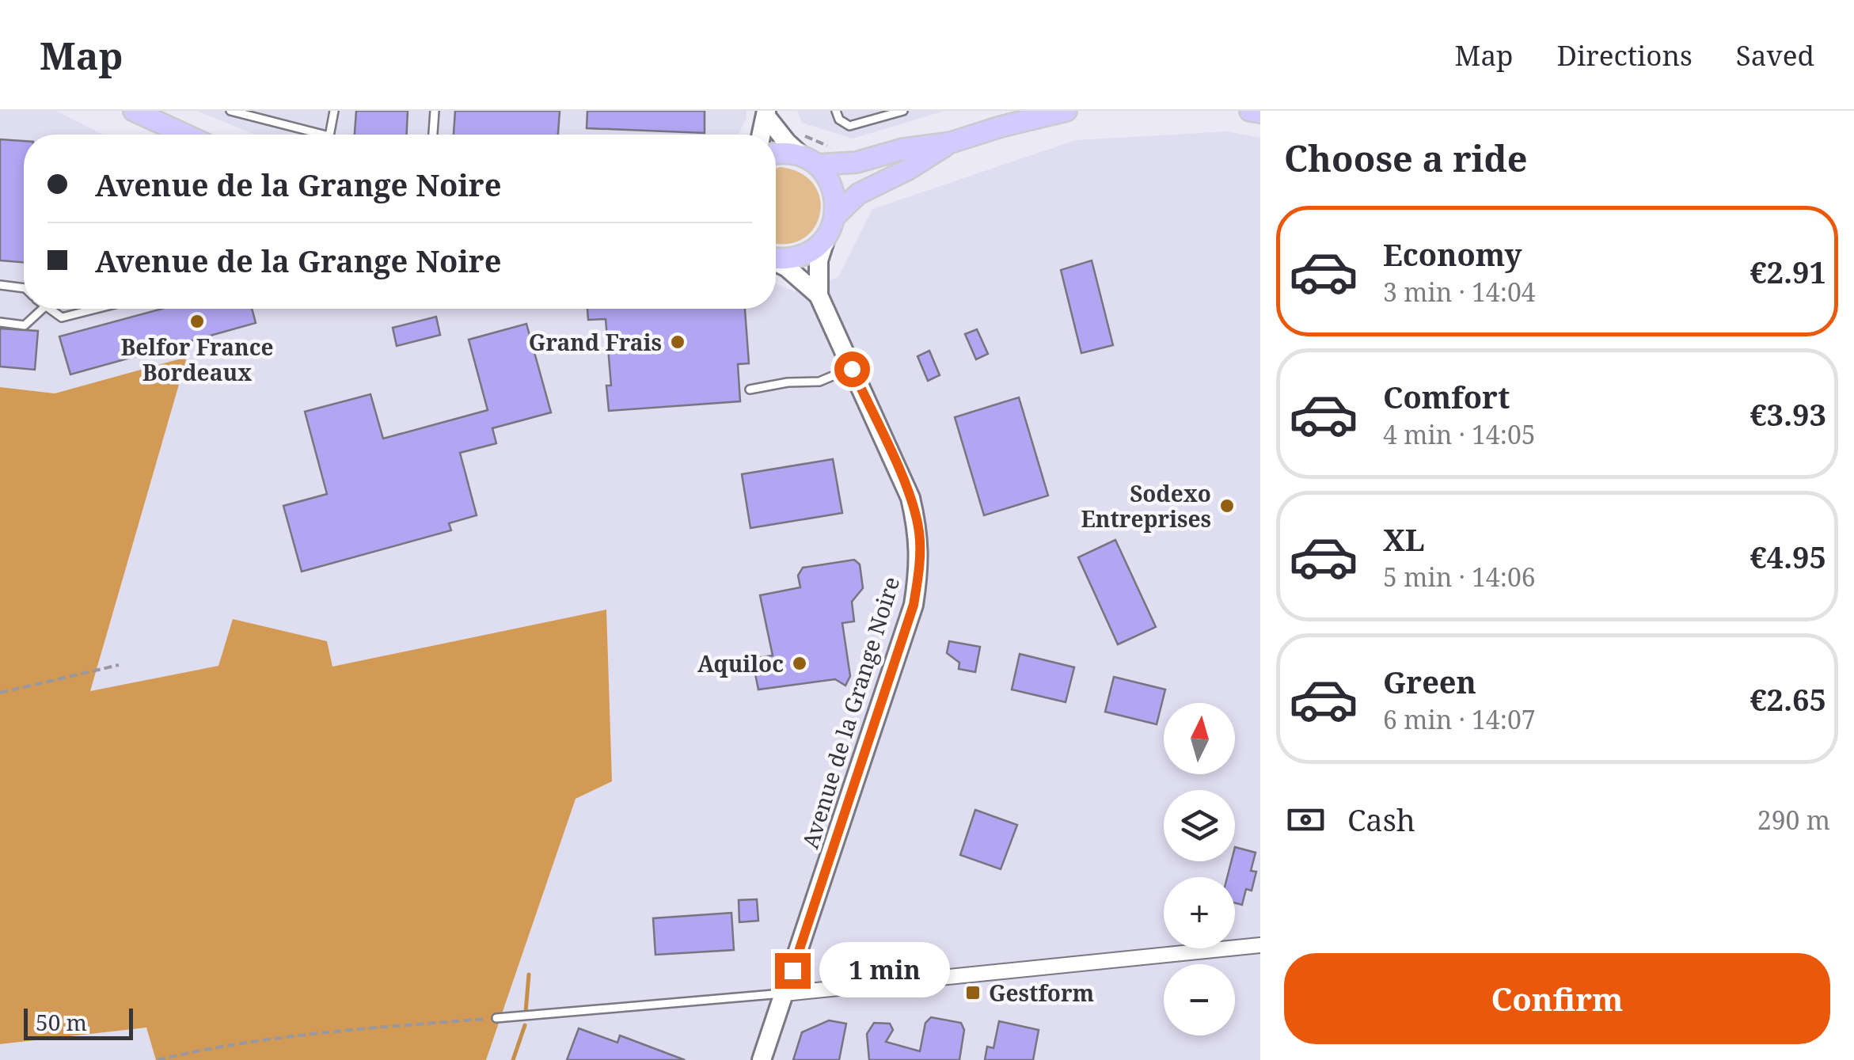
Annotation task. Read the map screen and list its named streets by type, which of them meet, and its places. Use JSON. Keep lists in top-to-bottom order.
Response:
{
  "streets": {
    "street": ["Avenue de la Grange Noire"]
  },
  "places": {
    "other": [
      "Belfor France Bordeaux",
      "Grand Frais",
      "Sodexo Entreprises",
      "Aquiloc"
    ],
    "transit": ["Gestform"]
  },
  "scale_bar": "50 m",
  "north": "top",
  "page": {
    "header": "Map",
    "nav": ["Map", "Directions", "Saved"],
    "heading": "Choose a ride",
    "banner": ["Avenue de la Grange Noire", "Avenue de la Grange Noire"],
    "list": [
      {
        "name": "Economy",
        "note": "3 min · 14:04",
        "value": "€2.91"
      },
      {
        "name": "Comfort",
        "note": "4 min · 14:05",
        "value": "€3.93"
      },
      {
        "name": "XL",
        "note": "5 min · 14:06",
        "value": "€4.95"
      },
      {
        "name": "Green",
        "note": "6 min · 14:07",
        "value": "€2.65"
      }
    ],
    "map_buttons": ["+", "−"],
    "pay": ["Cash", "290 m"],
    "buttons": "Confirm",
    "bubble": "1 min",
    "scale": "50 m"
  }
}
